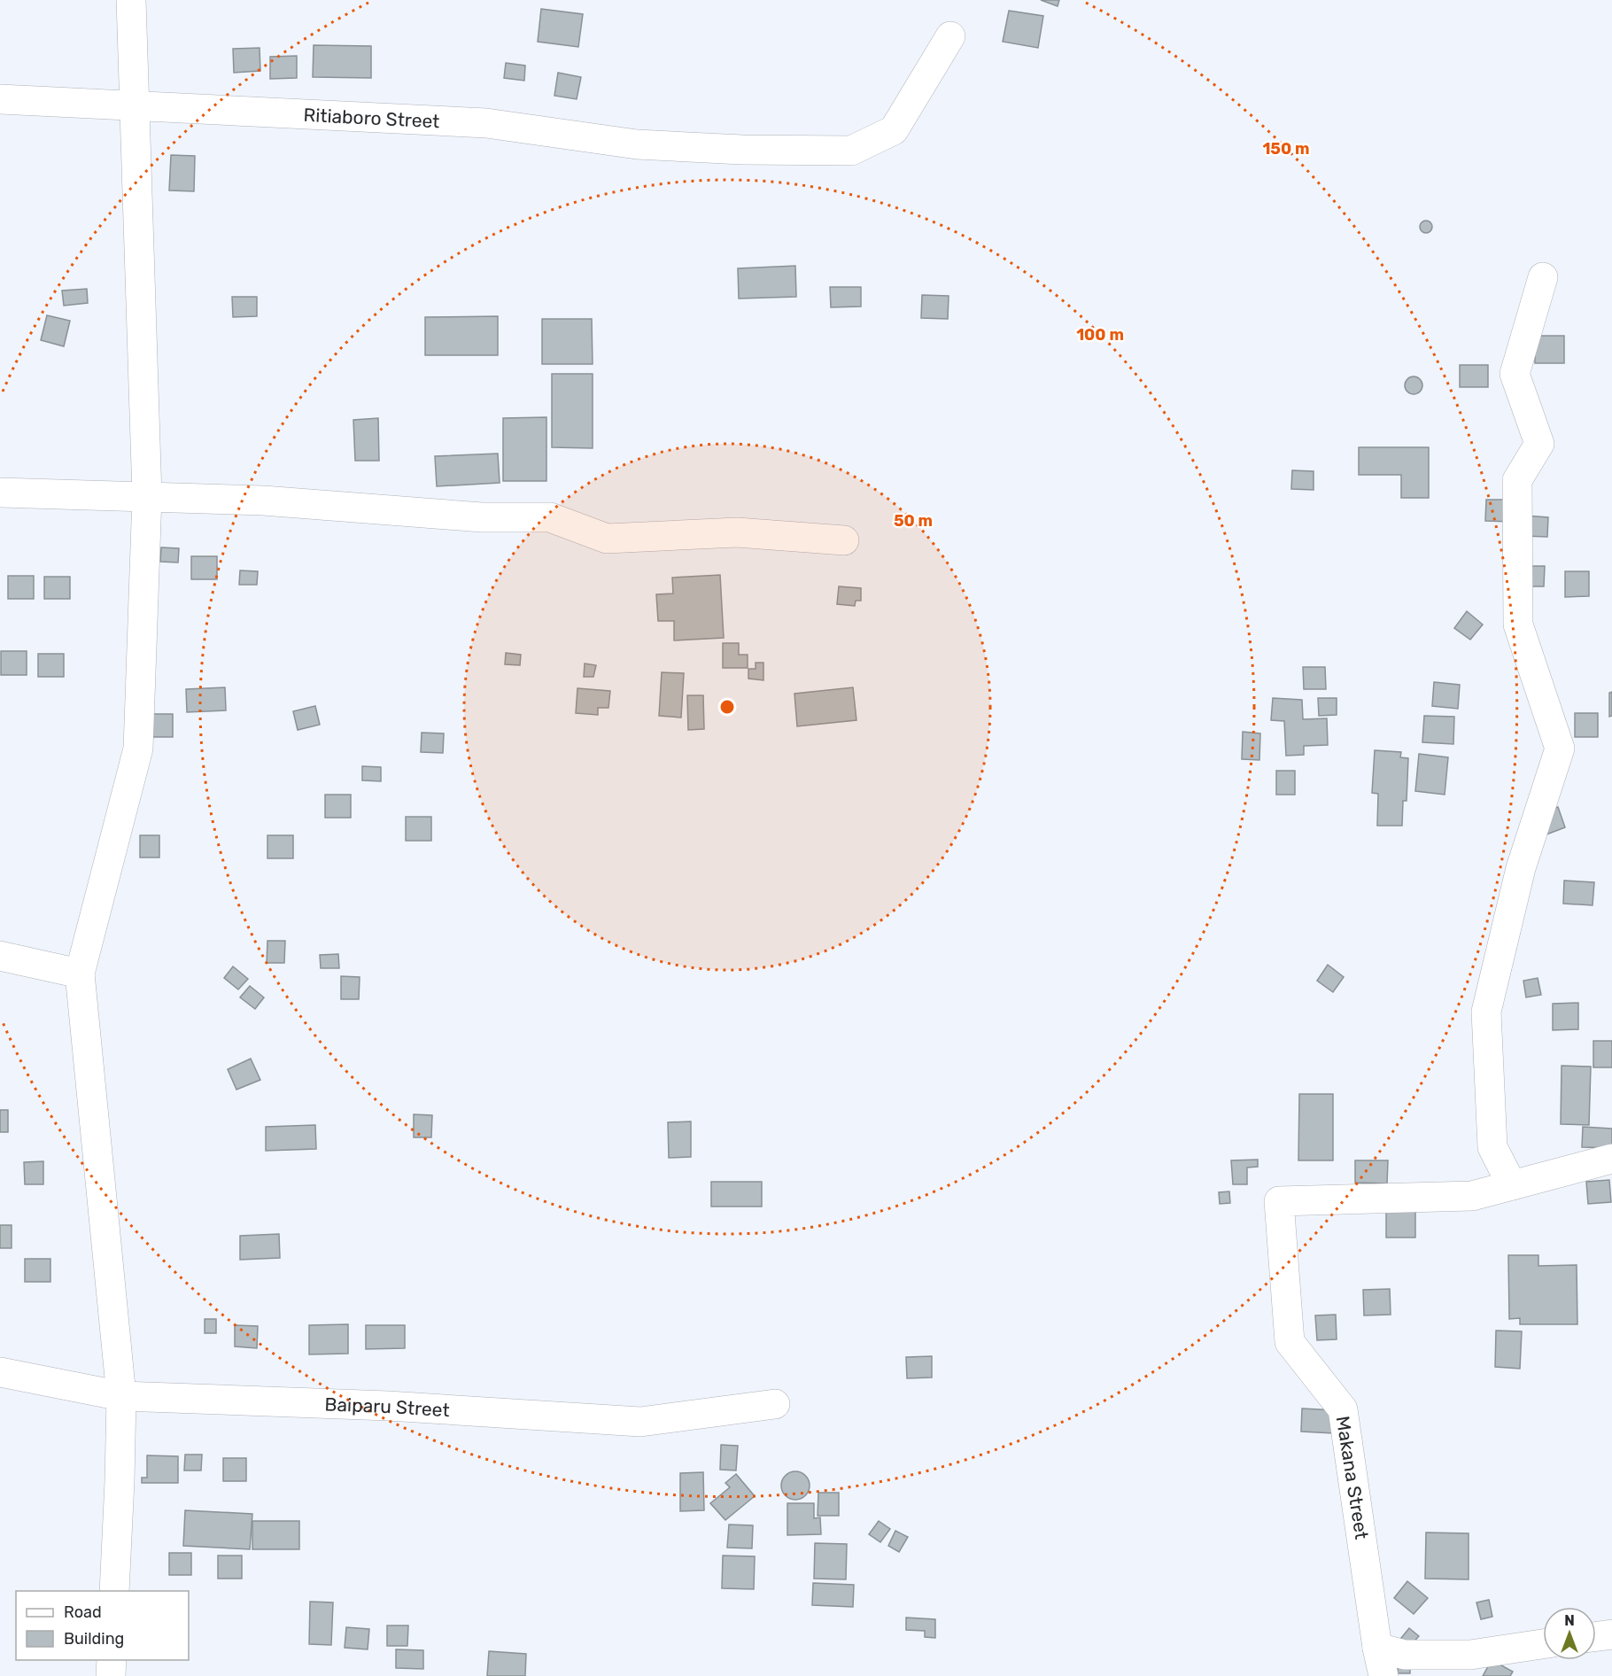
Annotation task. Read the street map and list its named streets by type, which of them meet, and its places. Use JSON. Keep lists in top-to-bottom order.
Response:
{
  "streets": {
    "street": ["Ritiaboro Street", "Baiparu Street", "Makana Street"]
  },
  "legend": ["Road", "Building"],
  "north": "top",
  "rings": ["150 m", "100 m", "50 m"]
}
